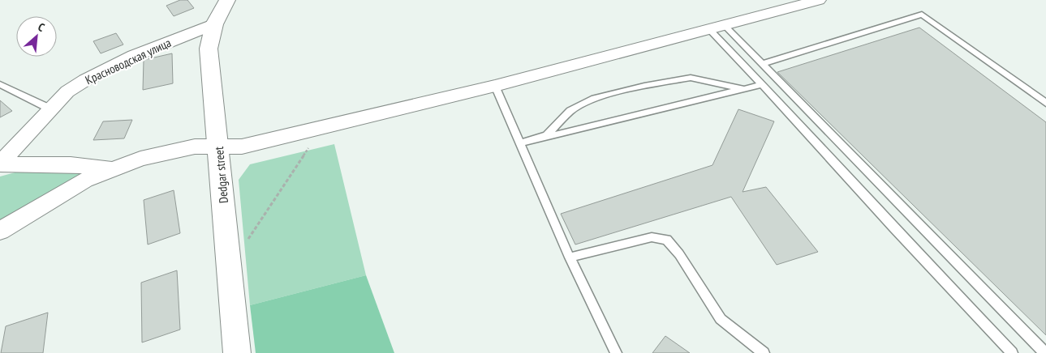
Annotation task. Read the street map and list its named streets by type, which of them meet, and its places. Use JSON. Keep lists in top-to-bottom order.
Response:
{
  "streets": {
    "street": ["Красноводская улица", "Dedgar street"]
  },
  "crossings": [
    ["Красноводская улица", "Dedgar street"]
  ],
  "north": "top right"
}
